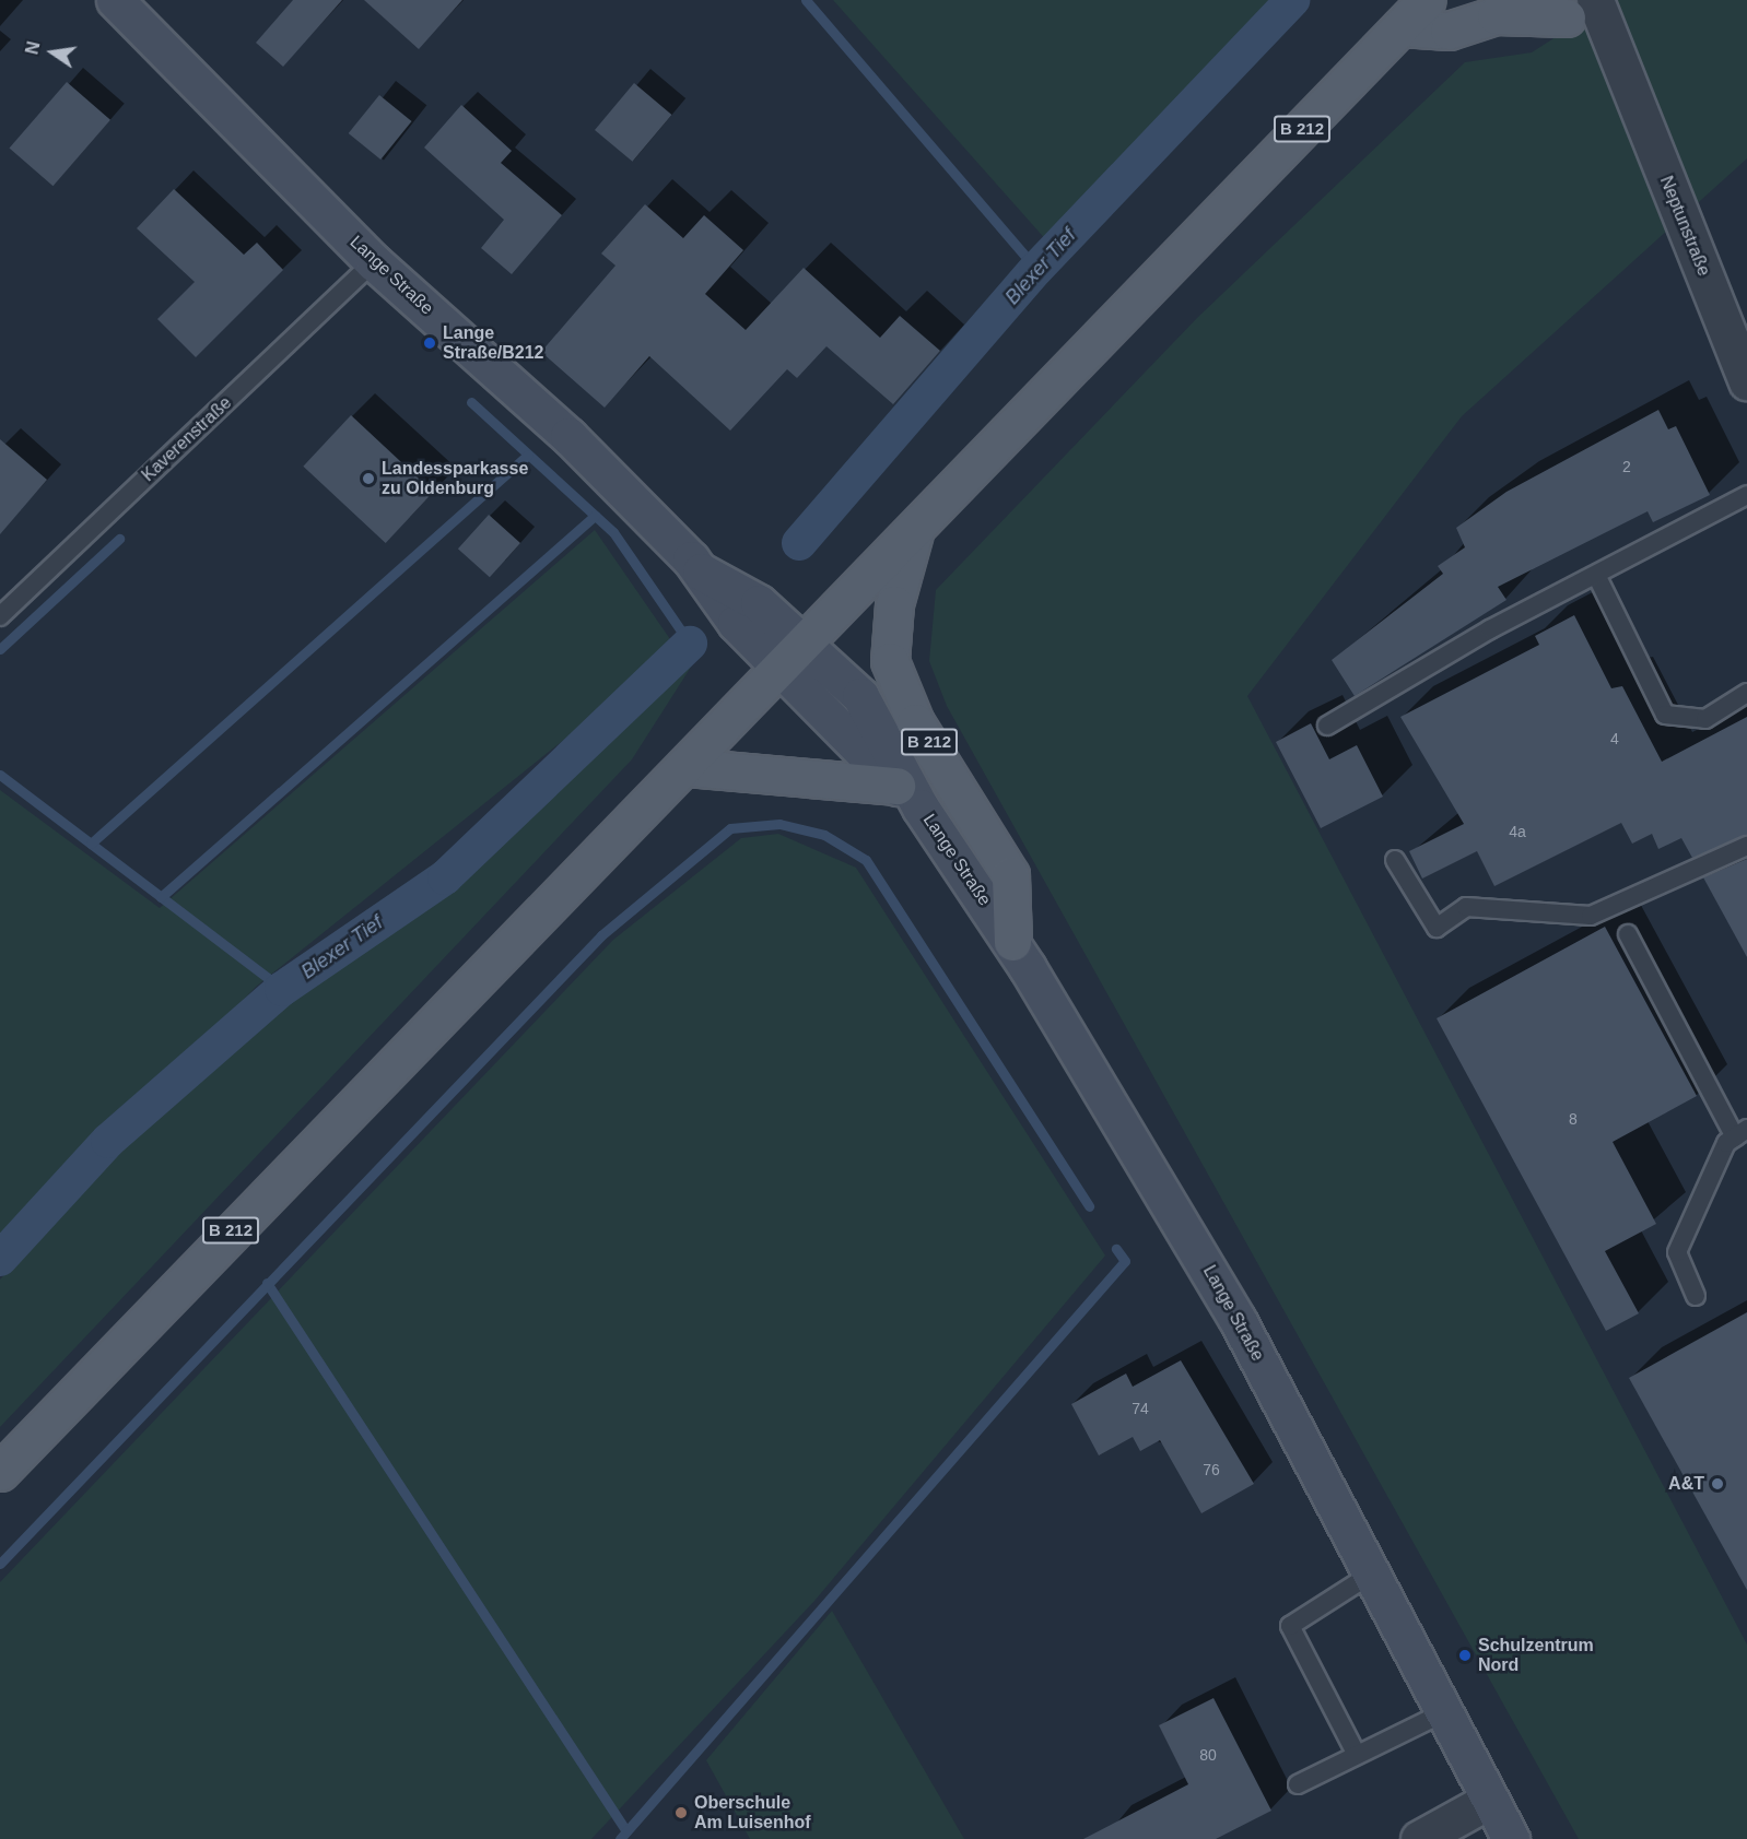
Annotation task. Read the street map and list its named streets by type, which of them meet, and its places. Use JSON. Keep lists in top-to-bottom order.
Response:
{
  "streets": {
    "main road": ["B 212"],
    "street": ["Neptunstraße", "Lange Straße"],
    "lane": ["Kaverenstraße"]
  },
  "crossings": [
    ["B 212", "Lange Straße"],
    ["Lange Straße", "Kaverenstraße"]
  ],
  "water": ["Blexer Tief"],
  "places": [
    "Lange Straße/B212",
    "Landessparkasse zu Oldenburg",
    "A&T",
    "Schulzentrum Nord",
    "Oberschule Am Luisenhof"
  ],
  "house_numbers": [
    "2",
    "4",
    "4a",
    "8",
    "74",
    "76",
    "80"
  ],
  "north": "left"
}
